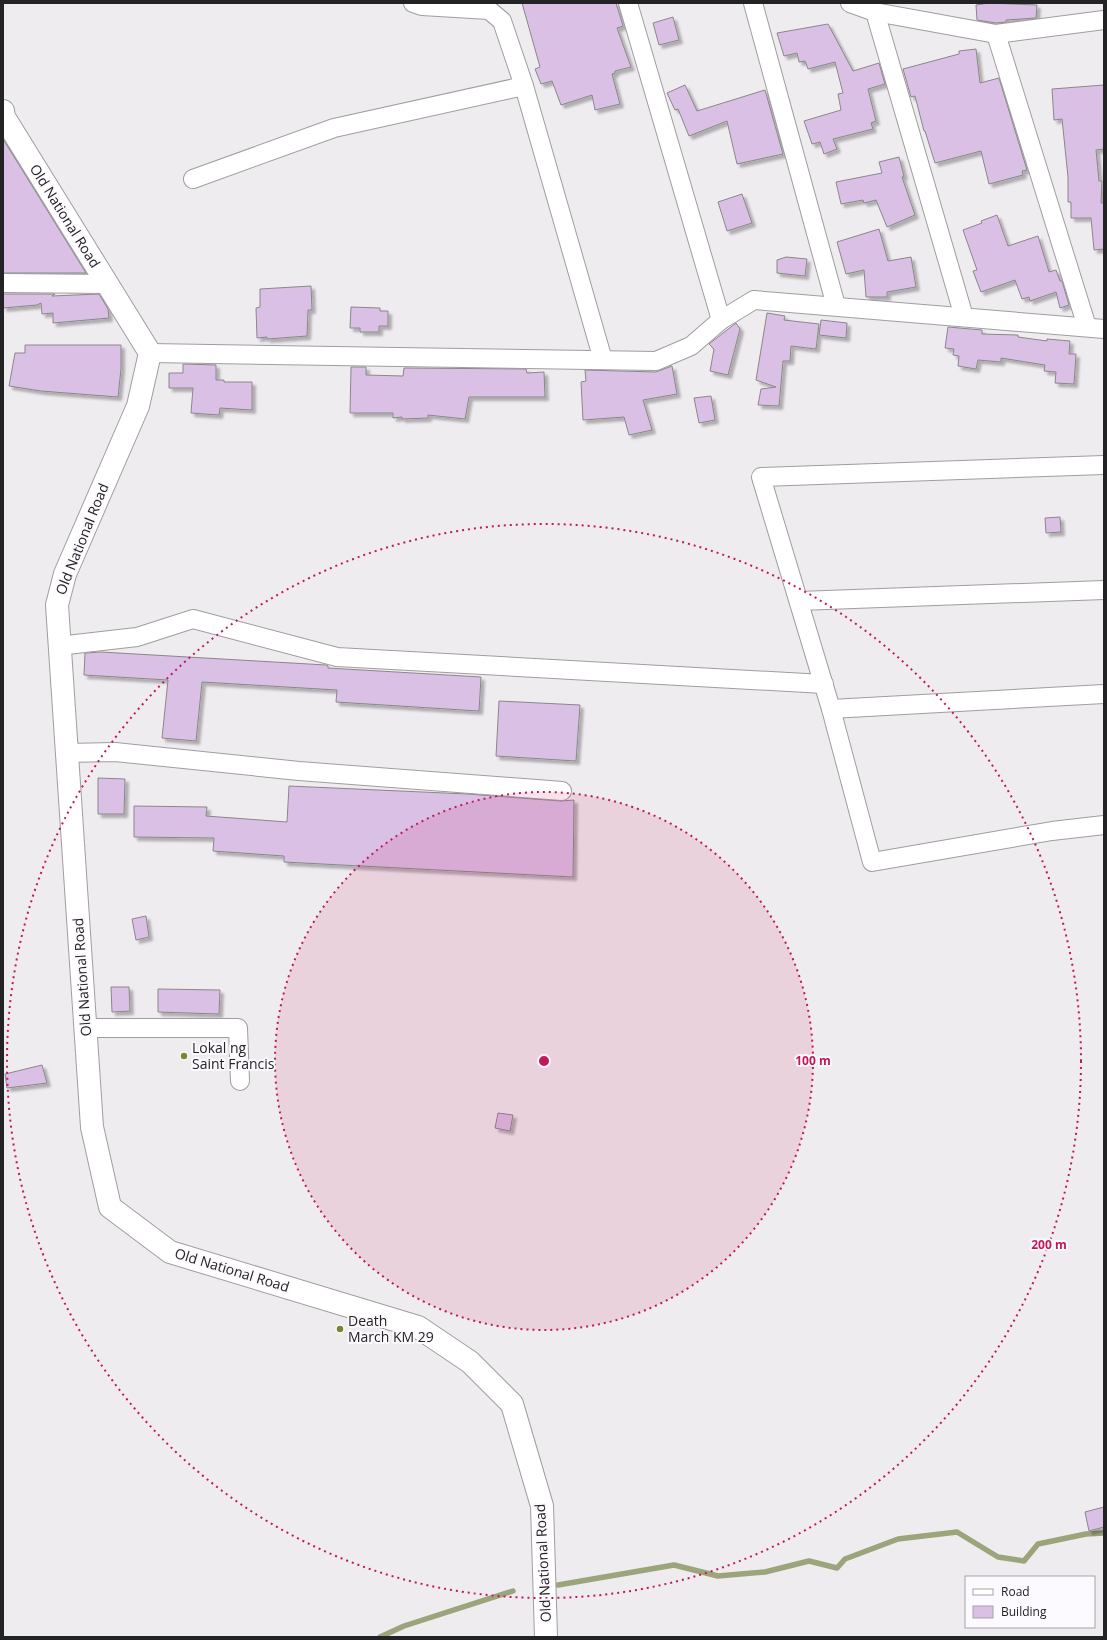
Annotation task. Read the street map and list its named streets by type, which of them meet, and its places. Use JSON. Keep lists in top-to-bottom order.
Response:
{
  "streets": {
    "main road": ["Old National Road"]
  },
  "places": ["Lokal ng Saint Francis", "Death March KM 29"],
  "legend": ["Road", "Building"],
  "rings": ["100 m", "200 m"]
}
